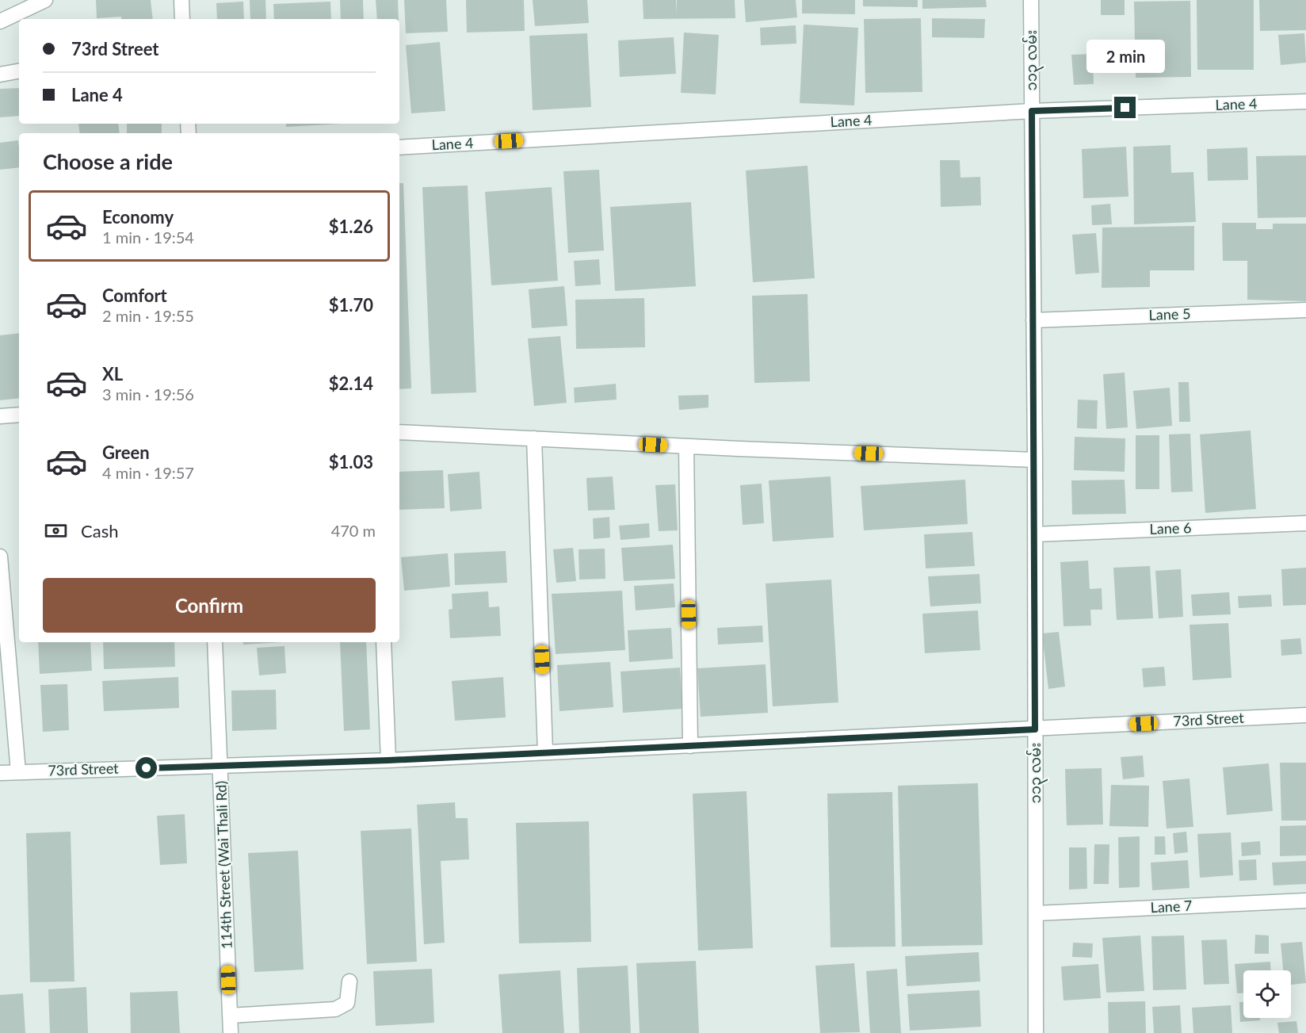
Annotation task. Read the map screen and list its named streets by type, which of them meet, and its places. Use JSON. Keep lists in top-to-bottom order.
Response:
{
  "streets": {
    "street": [
      "၁၁၃ လမ်း",
      "Lane 4",
      "Lane 5",
      "Lane 6",
      "73rd Street",
      "114th Street (Wai Thali Rd)",
      "Lane 7"
    ]
  },
  "crossings": [
    ["၁၁၃ လမ်း", "Lane 4"],
    ["၁၁၃ လမ်း", "Lane 5"],
    ["၁၁၃ လမ်း", "Lane 6"],
    ["၁၁၃ လမ်း", "73rd Street"],
    ["၁၁၃ လမ်း", "Lane 7"],
    ["73rd Street", "114th Street (Wai Thali Rd)"]
  ],
  "page": {
    "banner": ["73rd Street", "Lane 4"],
    "bubble": "2 min",
    "heading": "Choose a ride",
    "list": [
      {
        "name": "Economy",
        "note": "1 min · 19:54",
        "value": "$1.26"
      },
      {
        "name": "Comfort",
        "note": "2 min · 19:55",
        "value": "$1.70"
      },
      {
        "name": "XL",
        "note": "3 min · 19:56",
        "value": "$2.14"
      },
      {
        "name": "Green",
        "note": "4 min · 19:57",
        "value": "$1.03"
      }
    ],
    "pay": ["Cash", "470 m"],
    "buttons": "Confirm"
  }
}
